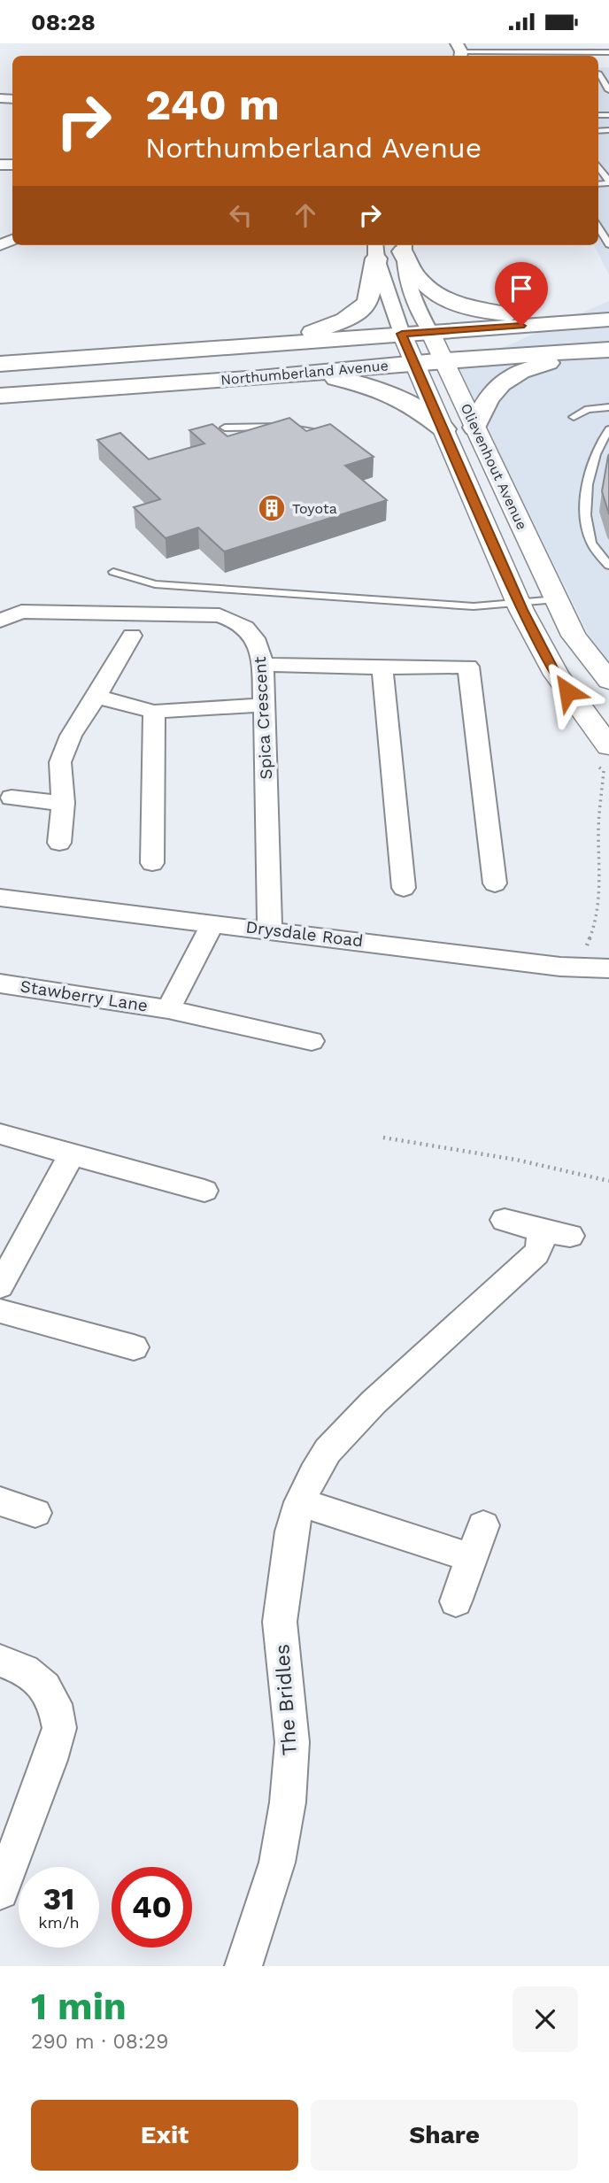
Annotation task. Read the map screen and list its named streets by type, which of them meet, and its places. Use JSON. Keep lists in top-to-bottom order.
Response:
{
  "streets": {
    "main road": ["Northumberland Avenue"],
    "street": [
      "Olievenhout Avenue",
      "Spica Crescent",
      "Drysdale Road",
      "Stawberry Lane",
      "The Bridles"
    ]
  },
  "crossings": [
    ["Northumberland Avenue", "Olievenhout Avenue"],
    ["Spica Crescent", "Drysdale Road"],
    ["Drysdale Road", "Stawberry Lane"]
  ],
  "places": {
    "building": ["Toyota"]
  },
  "page": {
    "status": "08:28",
    "turn": ["240 m", "Northumberland Avenue"],
    "speed": "31 km/h",
    "limit": "40",
    "heading": ["1 min", "290 m · 08:29"],
    "buttons": ["Exit", "Share"]
  }
}
